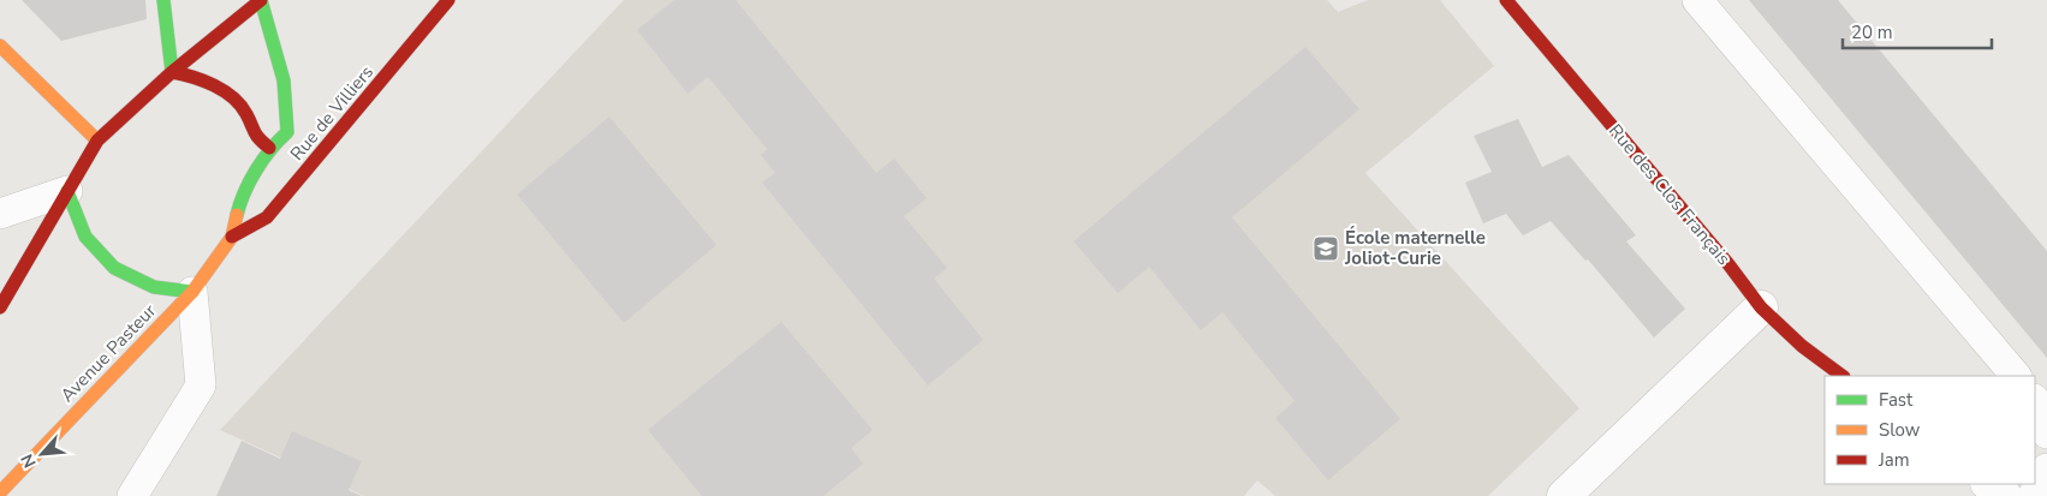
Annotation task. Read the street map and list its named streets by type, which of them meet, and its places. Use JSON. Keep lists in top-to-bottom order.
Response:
{
  "streets": {
    "main road": ["Rue de Villiers", "Rue des Clos Français", "Avenue Pasteur"]
  },
  "crossings": [
    ["Rue de Villiers", "Avenue Pasteur"]
  ],
  "places": {
    "school or university": ["École maternelle Joliot-Curie"]
  },
  "legend": ["Fast", "Slow", "Jam"],
  "scale_bar": "20 m",
  "north": "bottom left"
}
